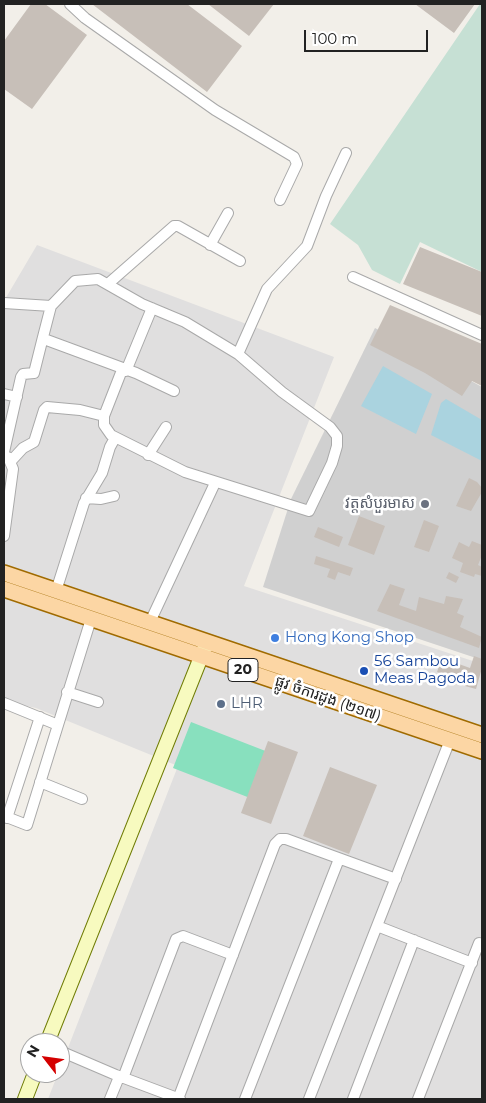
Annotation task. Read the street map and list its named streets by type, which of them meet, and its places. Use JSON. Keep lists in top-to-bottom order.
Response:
{
  "streets": {
    "main road": ["20", "ផ្លូវ ចំការដូង (២១៧)"]
  },
  "places": [
    "វត្តសំបួរមាស",
    "Hong Kong Shop",
    "56 Sambou Meas Pagoda",
    "LHR"
  ],
  "scale_bar": "100 m",
  "north": "top left"
}
